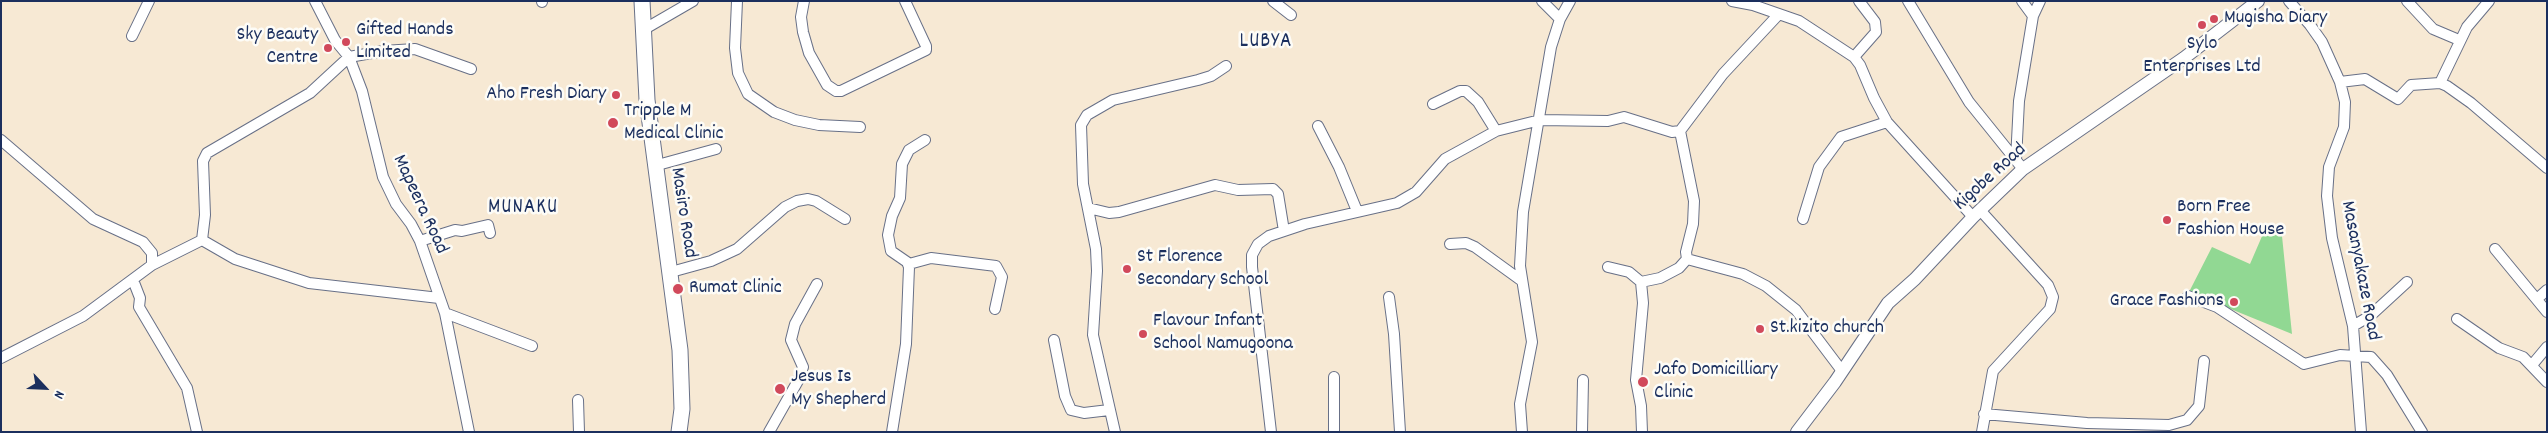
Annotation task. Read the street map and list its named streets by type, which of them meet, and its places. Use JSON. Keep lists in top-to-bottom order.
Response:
{
  "streets": {
    "main road": ["Masiro Road"],
    "street": ["Kigobe Road", "Mapeera Road", "Masanyakaze Road"]
  },
  "districts": ["LUBYA", "MUNAKU"],
  "places": [
    "Mugisha Diary",
    "Sylo Enterprises Ltd",
    "Gifted Hands Limited",
    "Sky Beauty Centre",
    "Aho Fresh Diary",
    "Tripple M Medical Clinic",
    "Born Free Fashion House",
    "St Florence Secondary School",
    "Rumat Clinic",
    "Grace Fashions",
    "St.kizito church",
    "Flavour Infant School Namugoona",
    "Jafo Domicilliary Clinic",
    "Jesus Is My Shepherd"
  ],
  "north": "bottom right"
}
